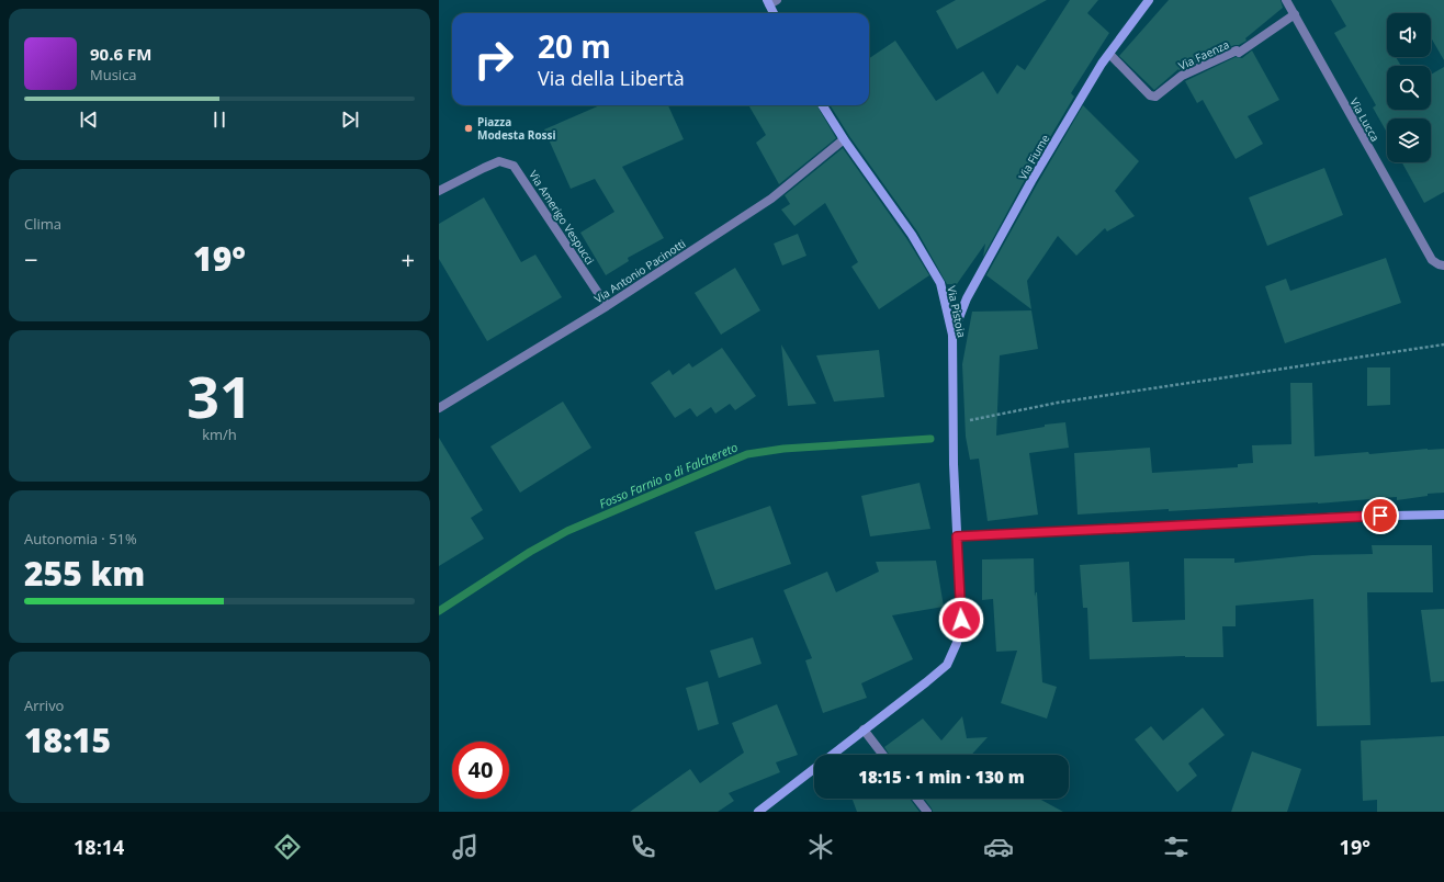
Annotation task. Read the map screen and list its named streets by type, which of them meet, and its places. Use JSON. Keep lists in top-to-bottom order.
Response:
{
  "streets": {
    "street": [
      "Via Faenza",
      "Via Lucca",
      "Via Fiume",
      "Via Amerigo Vespucci",
      "Via Antonio Pacinotti",
      "Via Pistoia"
    ]
  },
  "crossings": [
    ["Via Faenza", "Via Lucca"],
    ["Via Faenza", "Via Fiume"],
    ["Via Fiume", "Via Pistoia"],
    ["Via Amerigo Vespucci", "Via Antonio Pacinotti"],
    ["Via Antonio Pacinotti", "Via Pistoia"]
  ],
  "water": ["Fosso Farnio o di Falchereto"],
  "places": ["Piazza Modesta Rossi"],
  "page": {
    "turn": ["20 m", "Via della Libertà"],
    "song": ["90.6 FM", "Musica"],
    "tile": [
      "Clima",
      ["31", "km/h"],
      ["Autonomia · 51%", "255 km"],
      ["Arrivo", "18:15"]
    ],
    "heat": ["−", "19°", "+"],
    "limit": "40",
    "trip": "18:15 · 1 min · 130 m",
    "tabs": ["18:14", "19°"]
  }
}
